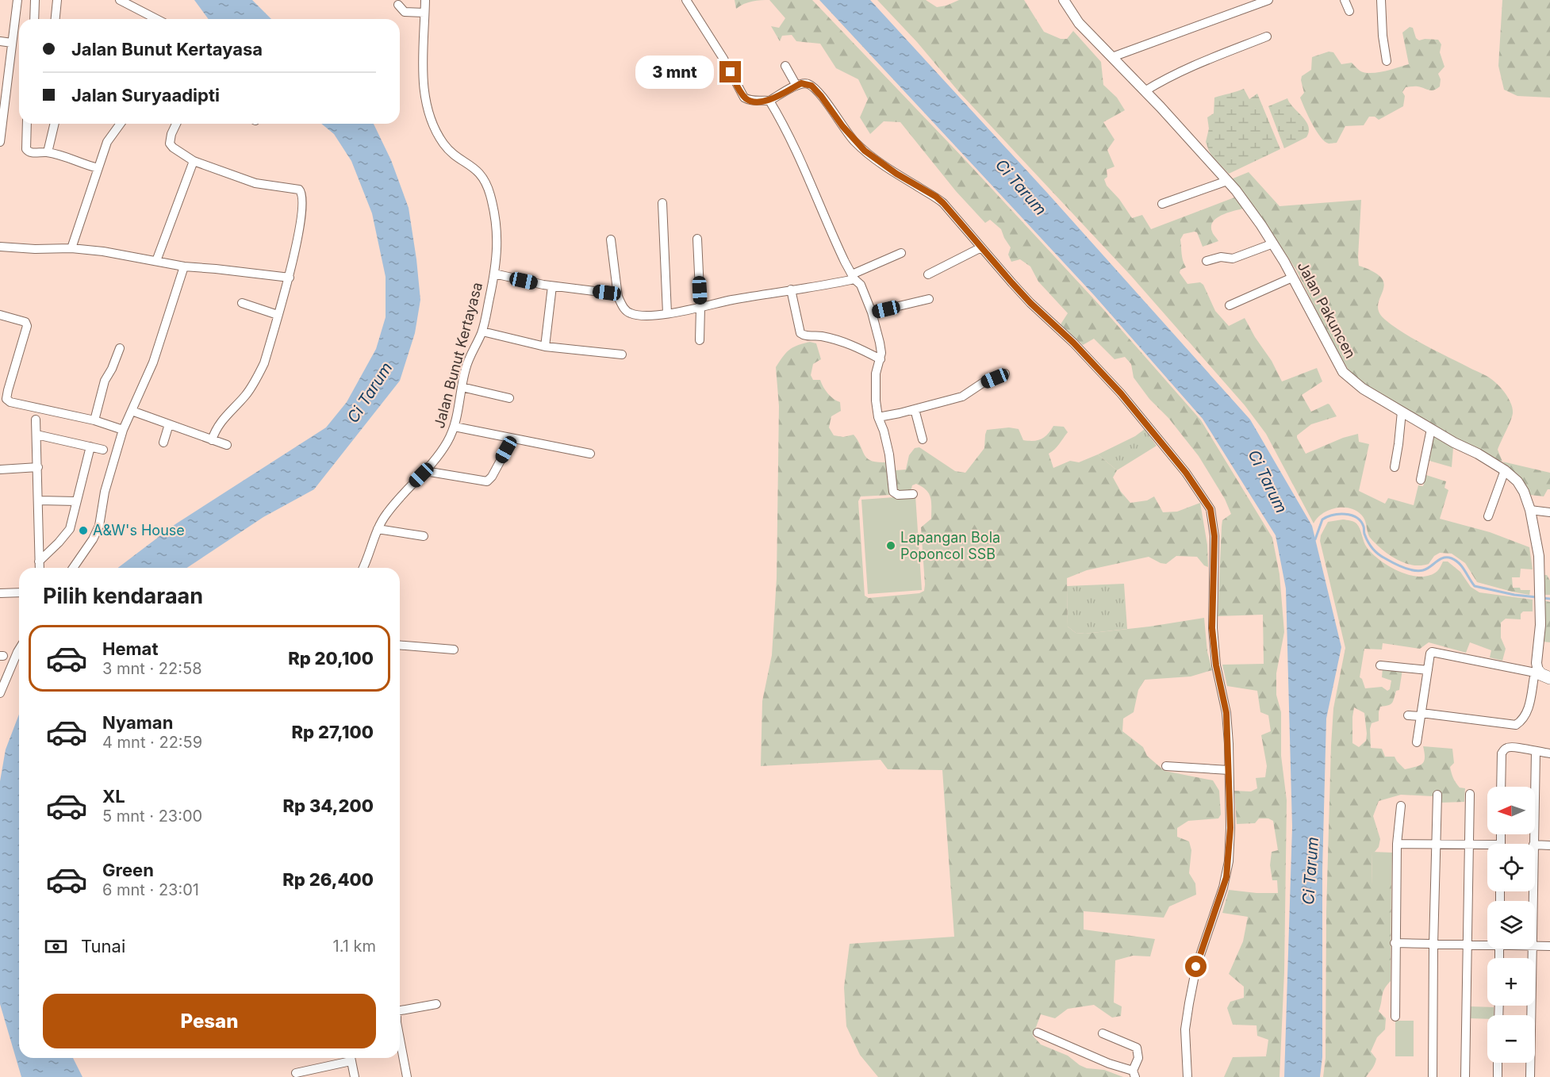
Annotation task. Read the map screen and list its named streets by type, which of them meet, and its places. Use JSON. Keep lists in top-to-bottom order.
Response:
{
  "streets": {
    "street": ["Jalan Pakuncen", "Jalan Bunut Kertayasa"]
  },
  "water": ["Ci Tarum"],
  "places": ["A&W's House", "Lapangan Bola Poponcol SSB"],
  "north": "left",
  "page": {
    "banner": ["Jalan Bunut Kertayasa", "Jalan Suryaadipti"],
    "bubble": "3 mnt",
    "heading": "Pilih kendaraan",
    "list": [
      {
        "name": "Hemat",
        "note": "3 mnt · 22:58",
        "value": "Rp 20,100"
      },
      {
        "name": "Nyaman",
        "note": "4 mnt · 22:59",
        "value": "Rp 27,100"
      },
      {
        "name": "XL",
        "note": "5 mnt · 23:00",
        "value": "Rp 34,200"
      },
      {
        "name": "Green",
        "note": "6 mnt · 23:01",
        "value": "Rp 26,400"
      }
    ],
    "map_buttons": ["+", "−"],
    "pay": ["Tunai", "1.1 km"],
    "buttons": "Pesan"
  }
}
